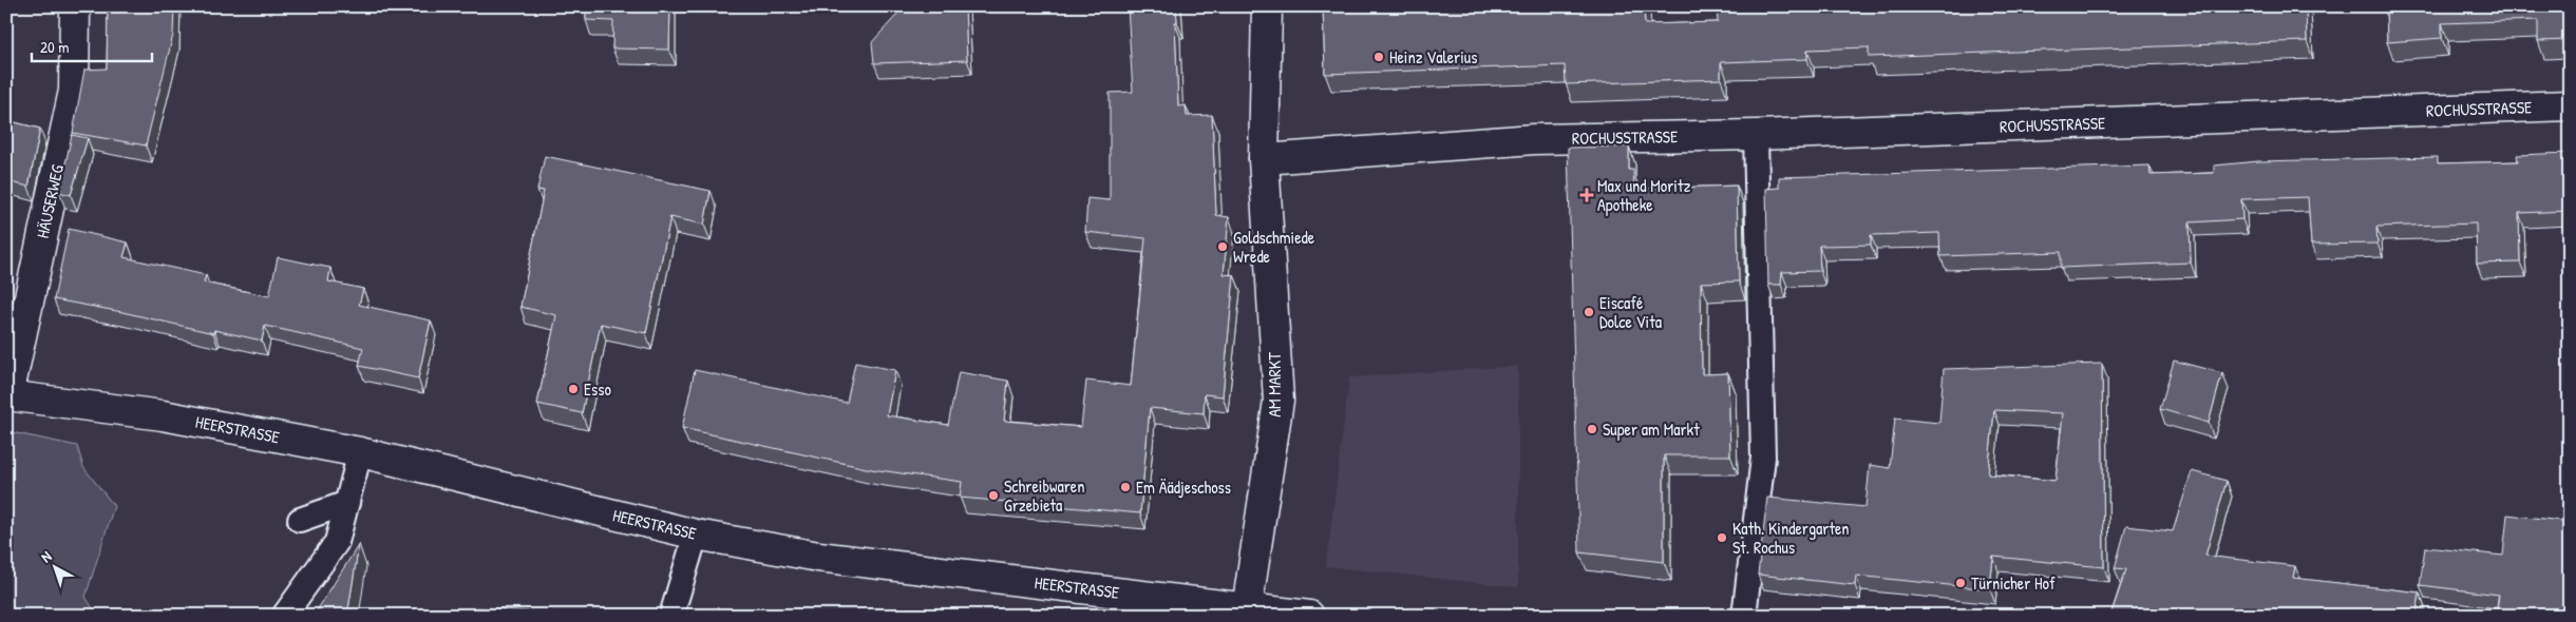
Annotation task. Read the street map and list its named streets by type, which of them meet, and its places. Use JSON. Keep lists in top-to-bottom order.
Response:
{
  "streets": {
    "street": [
      "ROCHUSSTRASSE",
      "HÄUSERWEG",
      "AM MARKT",
      "HEERSTRASSE"
    ]
  },
  "crossings": [
    ["ROCHUSSTRASSE", "AM MARKT"],
    ["HÄUSERWEG", "HEERSTRASSE"],
    ["AM MARKT", "HEERSTRASSE"]
  ],
  "places": {
    "other": [
      "Heinz Valerius",
      "Goldschmiede Wrede",
      "Eiscafé Dolce Vita",
      "Esso",
      "Super am Markt",
      "Em Äädjeschoss",
      "Schreibwaren Grzebieta",
      "Kath. Kindergarten St. Rochus",
      "Türnicher Hof"
    ],
    "health": ["Max und Moritz Apotheke"]
  },
  "scale_bar": "20 m",
  "north": "top left"
}
